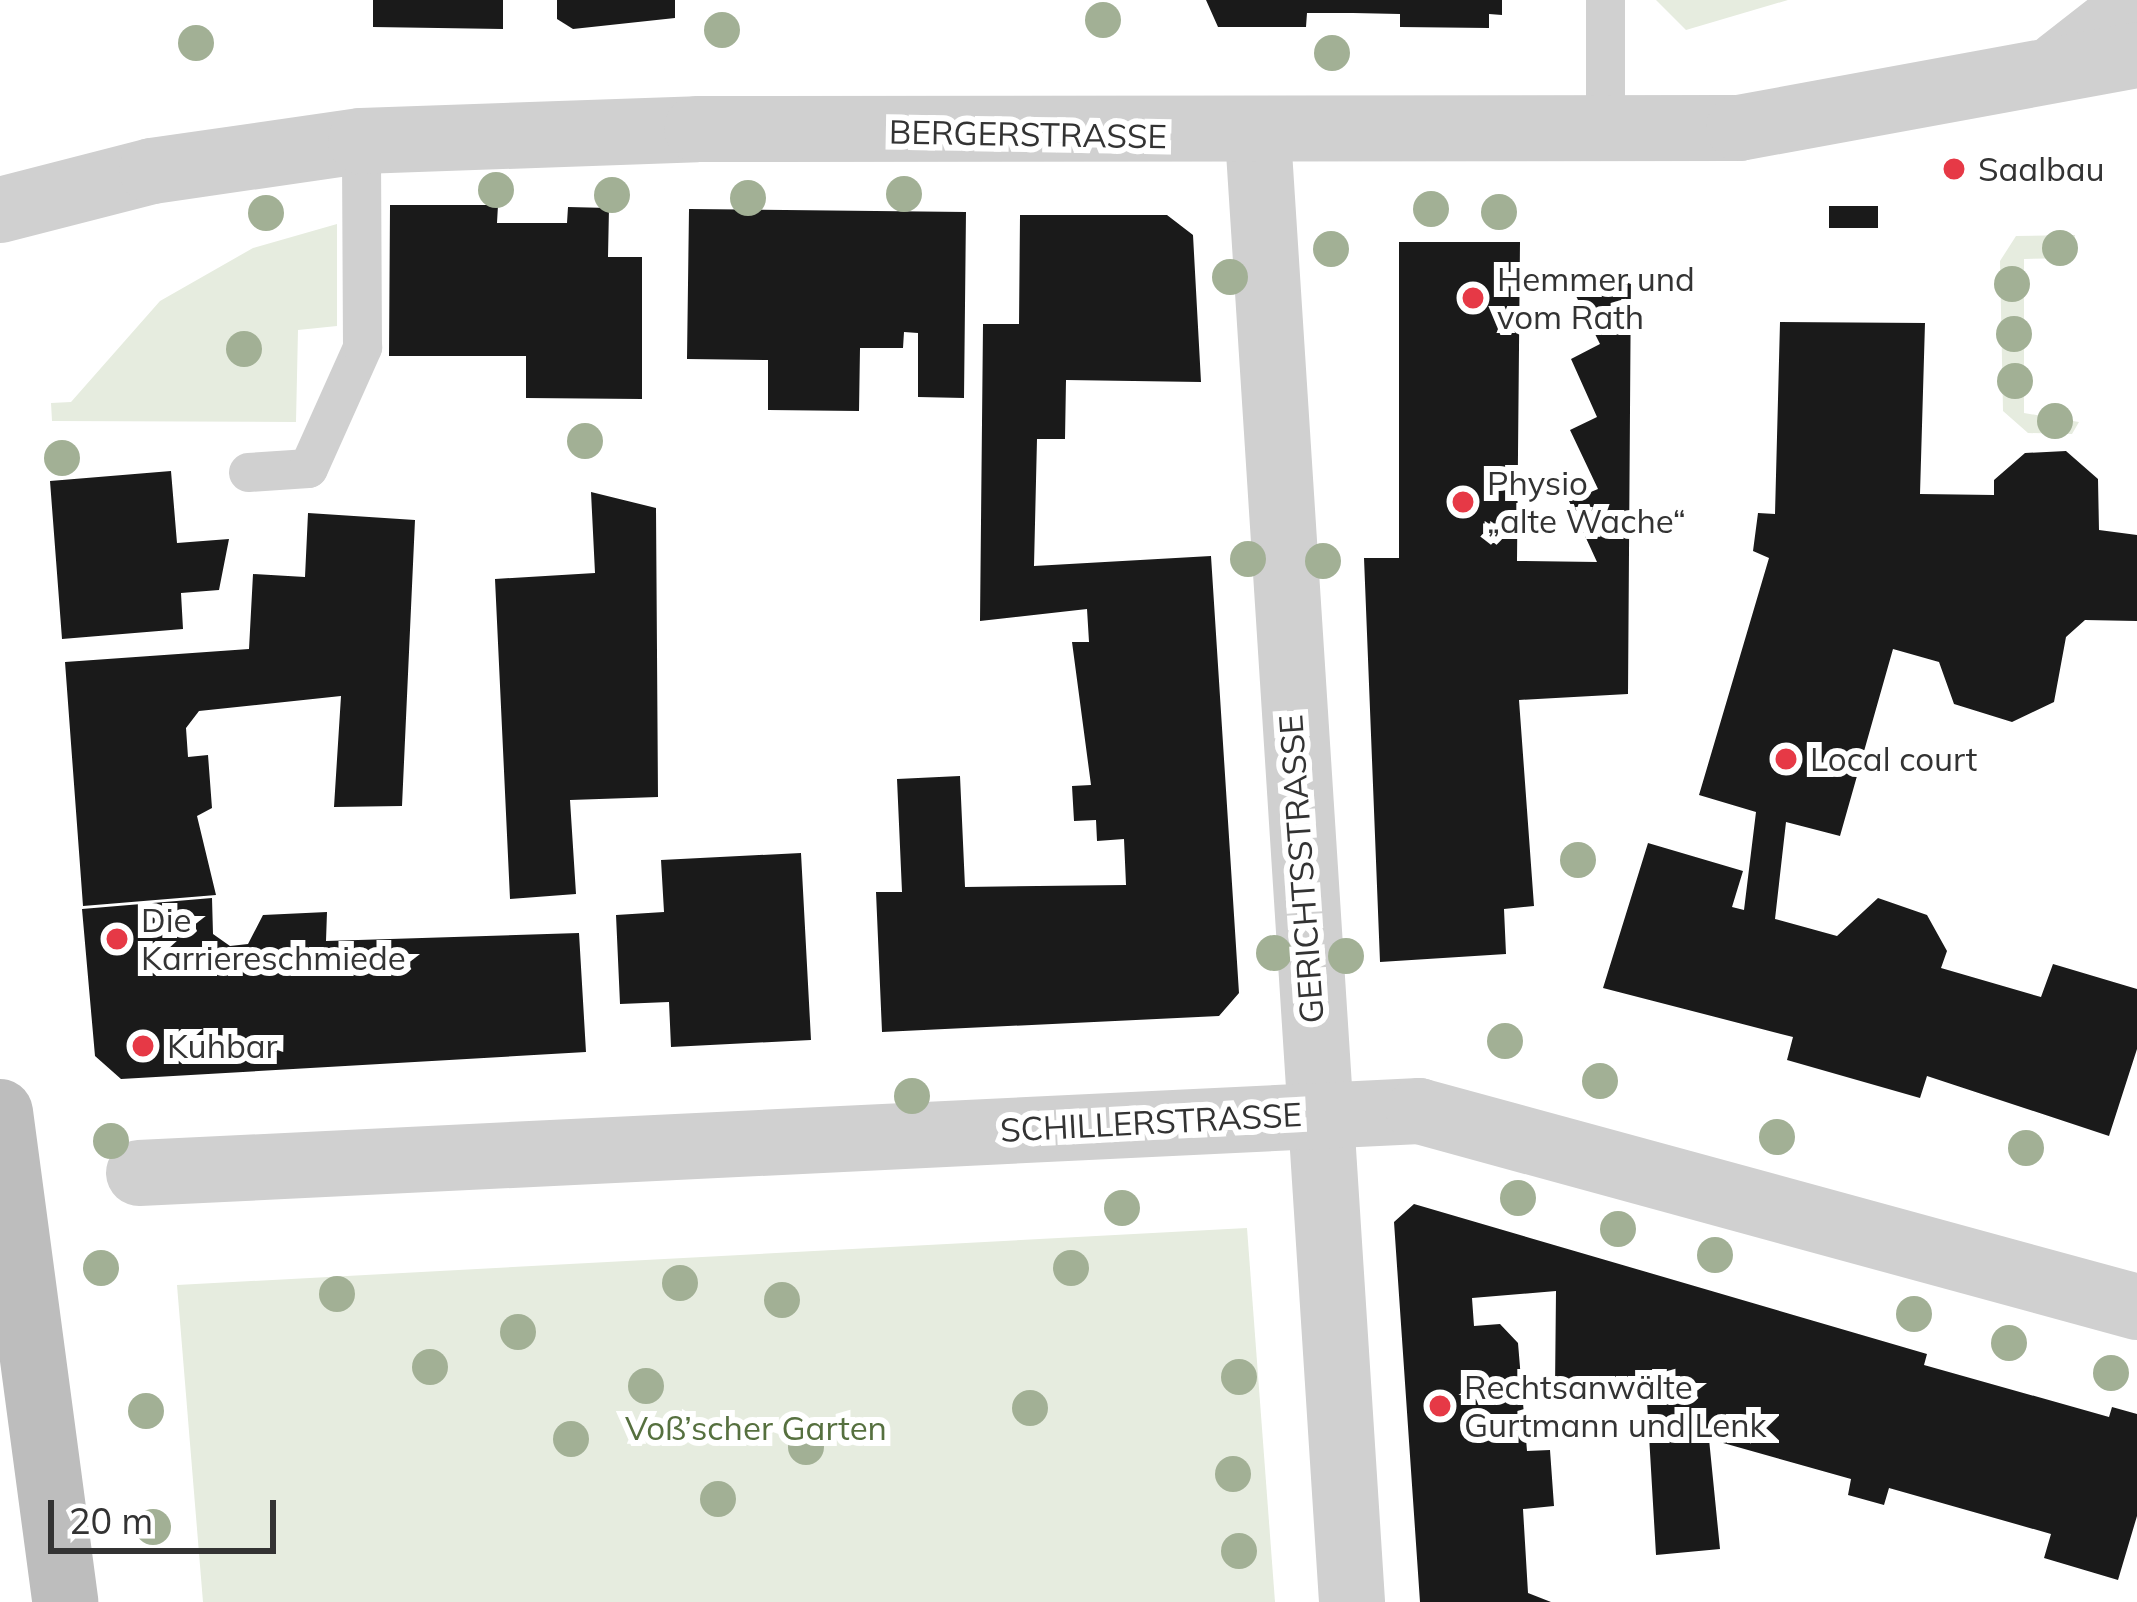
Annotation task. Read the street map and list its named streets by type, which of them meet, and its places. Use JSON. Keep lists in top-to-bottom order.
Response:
{
  "streets": {
    "street": ["BERGERSTRASSE", "GERICHTSSTRASSE", "SCHILLERSTRASSE"]
  },
  "crossings": [
    ["BERGERSTRASSE", "GERICHTSSTRASSE"],
    ["GERICHTSSTRASSE", "SCHILLERSTRASSE"]
  ],
  "parks": ["Voß’scher Garten"],
  "places": [
    "Saalbau",
    "Hemmer und vom Rath",
    "Physio „alte Wache“",
    "Local court",
    "Die Karriereschmiede",
    "Kuhbar",
    "Rechtsanwälte Gurtmann und Lenk"
  ],
  "scale_bar": "20 m"
}
